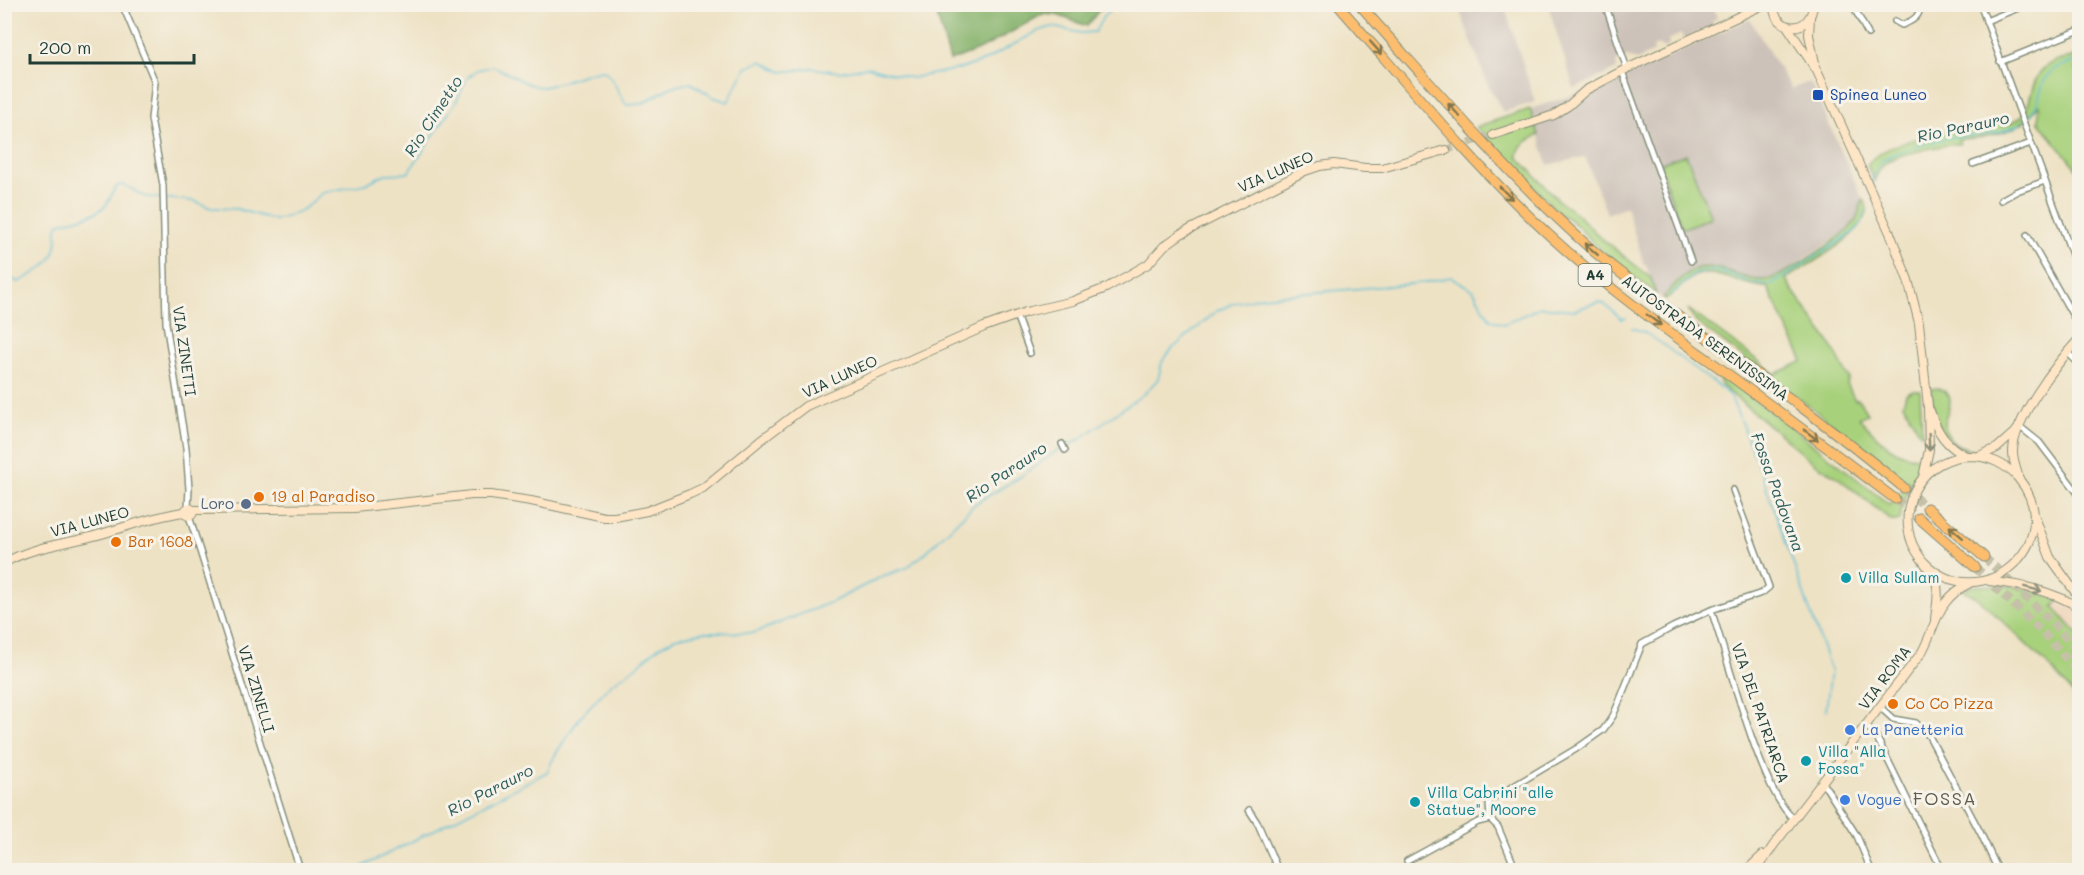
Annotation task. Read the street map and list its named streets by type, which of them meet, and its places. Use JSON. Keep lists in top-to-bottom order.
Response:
{
  "streets": {
    "highway": ["A4", "AUTOSTRADA SERENISSIMA"],
    "street": [
      "VIA LUNEO",
      "VIA ZINETTI",
      "VIA ROMA",
      "VIA ZINELLI",
      "VIA DEL PATRIARCA"
    ]
  },
  "crossings": [
    ["VIA LUNEO", "VIA ZINETTI"],
    ["VIA LUNEO", "VIA ZINELLI"],
    ["VIA ZINETTI", "VIA ZINELLI"],
    ["VIA ROMA", "VIA DEL PATRIARCA"]
  ],
  "districts": ["FOSSA"],
  "water": ["Rio Cimetto", "Rio Parauro", "Fossa Padovana"],
  "places": {
    "transit": ["Spinea Luneo"],
    "other": [
      "19 al Paradiso",
      "Loro",
      "Bar 1608",
      "Villa Sullam",
      "Co Co Pizza",
      "La Panetteria",
      "Villa \"Alla Fossa\"",
      "Vogue",
      "Villa Cabrini \"alle Statue\", Moore"
    ]
  },
  "scale_bar": "200 m"
}
